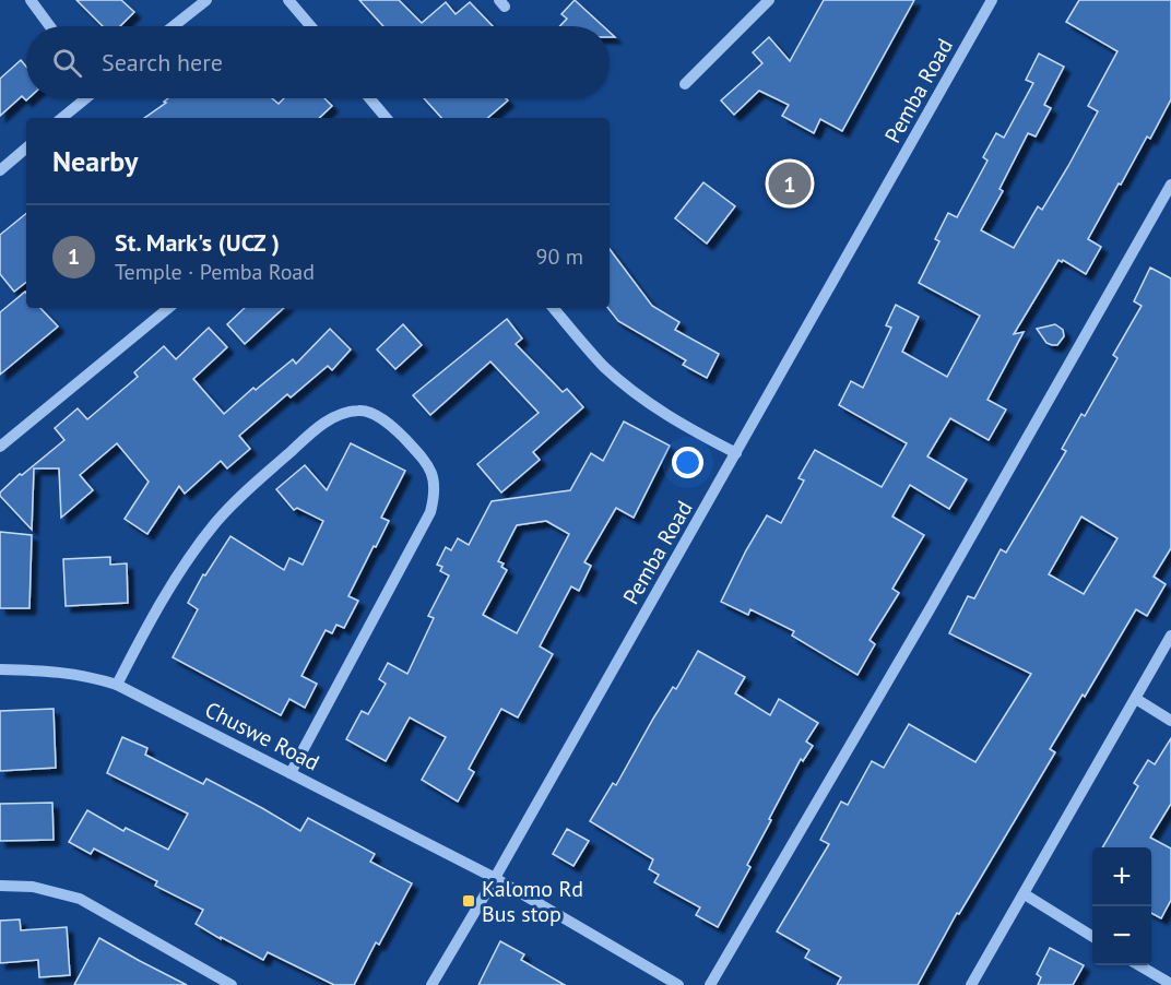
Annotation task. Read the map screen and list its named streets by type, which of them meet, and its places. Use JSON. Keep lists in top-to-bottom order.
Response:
{
  "streets": {
    "street": ["Pemba Road", "Chuswe Road"]
  },
  "crossings": [
    ["Pemba Road", "Chuswe Road"]
  ],
  "places": {
    "transit": ["Kalomo Rd Bus stop"]
  },
  "page": {
    "search": "Search here",
    "heading": "Nearby",
    "pins": "1",
    "list": [
      {
        "mark": "1",
        "name": "St. Mark's (UCZ )",
        "note": "Temple · Pemba Road",
        "value": "90 m"
      }
    ],
    "map_buttons": ["+", "−"]
  }
}
